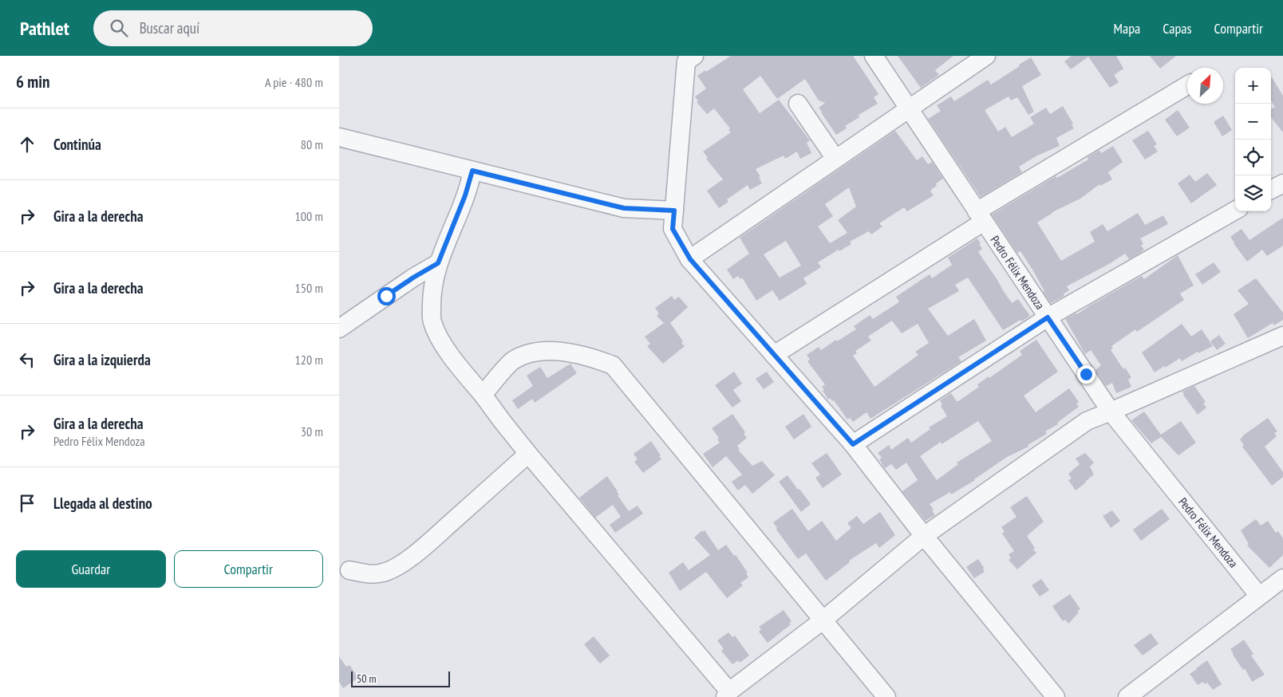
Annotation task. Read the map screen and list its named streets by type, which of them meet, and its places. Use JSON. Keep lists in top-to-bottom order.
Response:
{
  "streets": {
    "street": ["Pedro Félix Mendoza"]
  },
  "scale_bar": "50 m",
  "north": "top right",
  "page": {
    "header": "Pathlet",
    "search": "Buscar aquí",
    "nav": ["Mapa", "Capas", "Compartir"],
    "heading": ["6 min", "A pie · 480 m"],
    "map_buttons": ["+", "−"],
    "list": [
      ["Continúa", "80 m"],
      ["Gira a la derecha", "100 m"],
      ["Gira a la derecha", "150 m"],
      ["Gira a la izquierda", "120 m"],
      ["Gira a la derecha", "Pedro Félix Mendoza", "30 m"],
      "Llegada al destino"
    ],
    "buttons": ["Guardar", "Compartir"],
    "scale": "50 m"
  }
}
